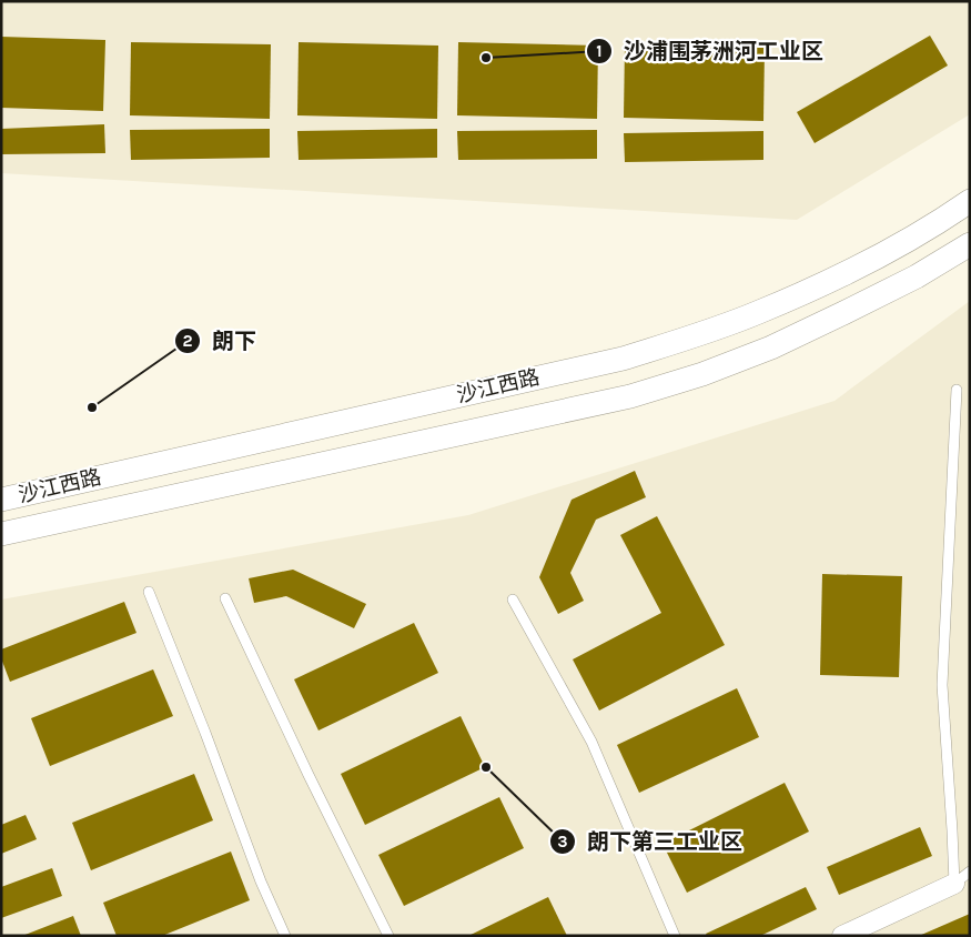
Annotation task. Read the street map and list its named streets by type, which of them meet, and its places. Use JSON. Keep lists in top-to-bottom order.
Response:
{
  "streets": {
    "street": ["沙江西路"]
  },
  "places": ["沙浦围茅洲河工业区", "朗下", "朗下第三工业区"]
}
